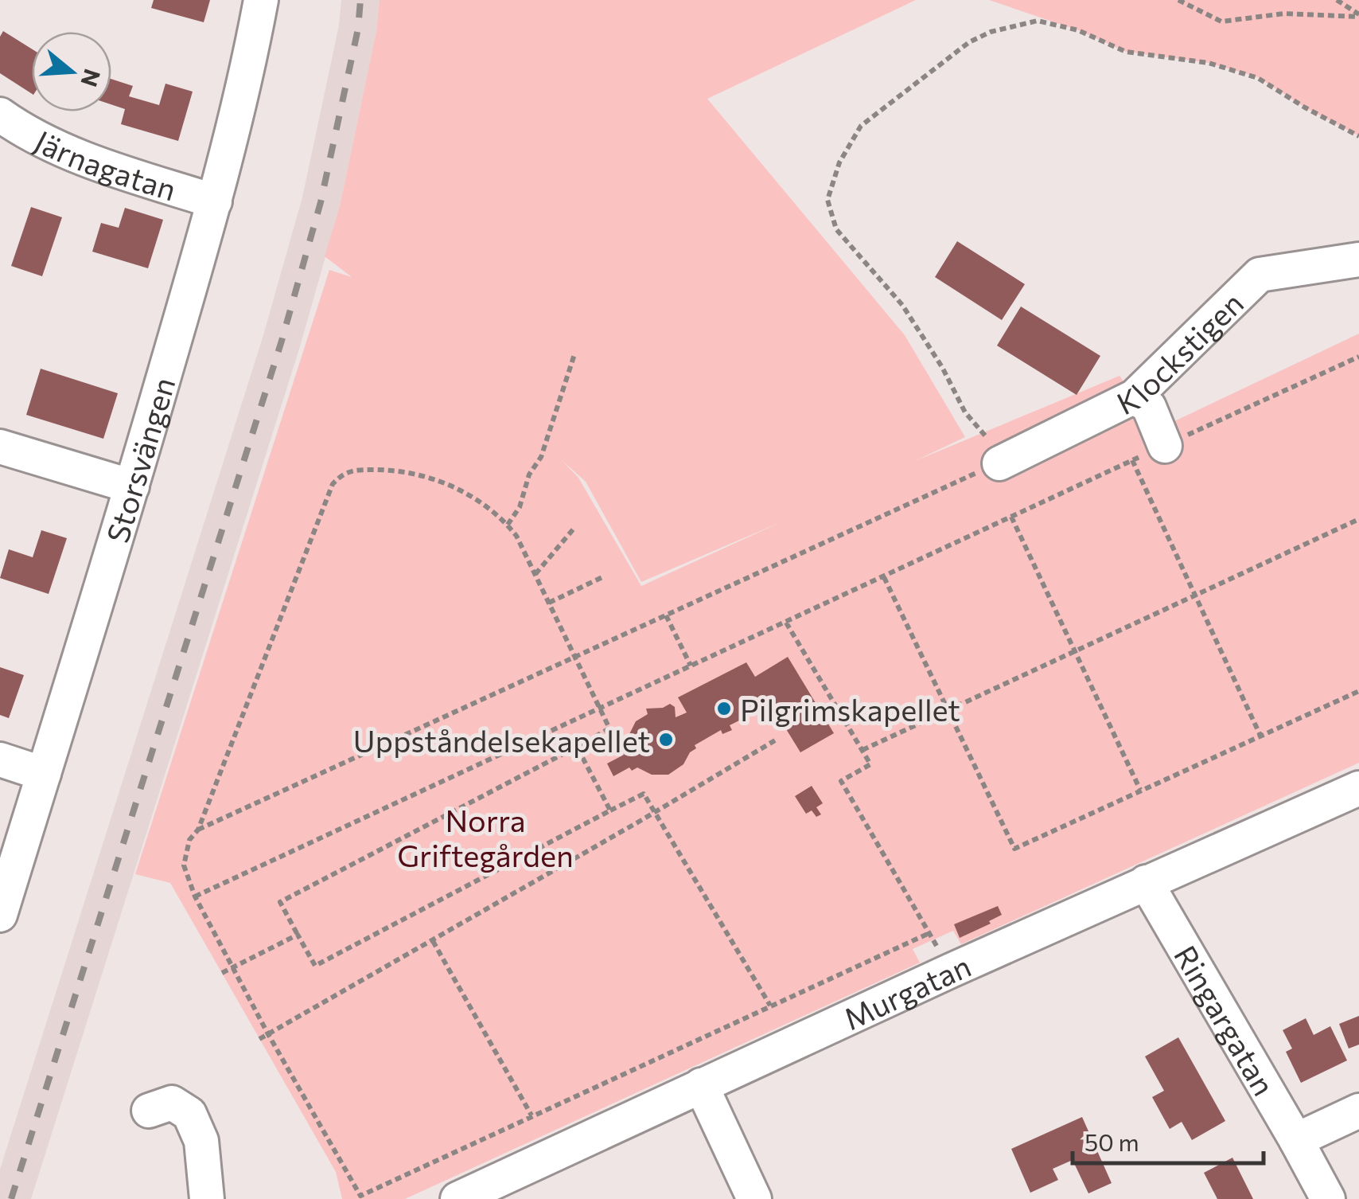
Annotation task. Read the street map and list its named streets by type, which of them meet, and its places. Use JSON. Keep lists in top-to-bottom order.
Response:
{
  "streets": {
    "street": [
      "Järnagatan",
      "Klockstigen",
      "Storsvängen",
      "Murgatan",
      "Ringargatan"
    ]
  },
  "crossings": [
    ["Järnagatan", "Storsvängen"],
    ["Murgatan", "Ringargatan"]
  ],
  "parks": ["Norra Griftegården"],
  "places": ["Pilgrimskapellet", "Uppståndelsekapellet"],
  "scale_bar": "50 m",
  "north": "right"
}
